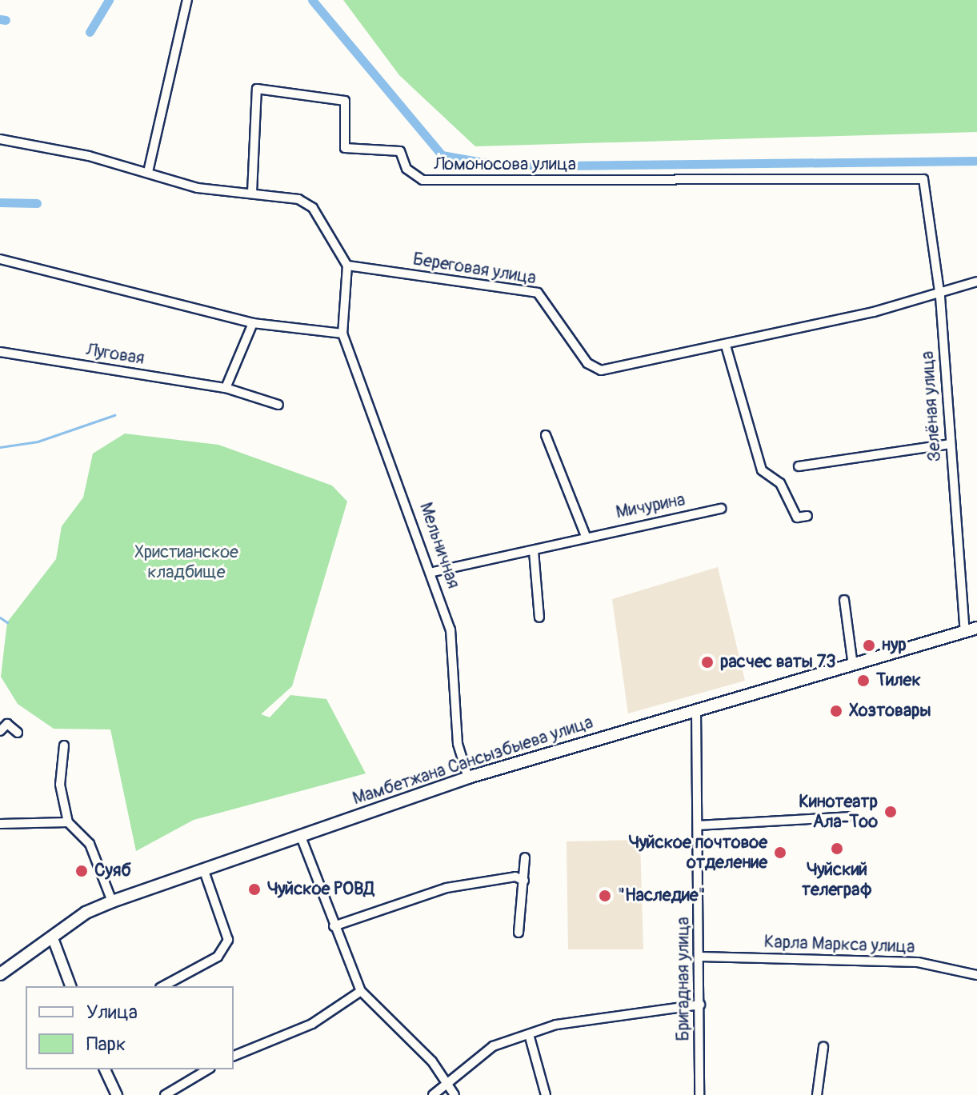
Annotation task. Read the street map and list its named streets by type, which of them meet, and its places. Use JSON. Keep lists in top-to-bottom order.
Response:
{
  "streets": {
    "main road": ["Мамбетжана Сансызбыева улица"],
    "street": [
      "Ломоносова улица",
      "Береговая улица",
      "Луговая",
      "Зелёная улица",
      "Мичурина",
      "Мельничная",
      "Карла Маркса улица",
      "Бригадная улица"
    ]
  },
  "crossings": [
    ["Ломоносова улица", "Зелёная улица"],
    ["Береговая улица", "Зелёная улица"],
    ["Береговая улица", "Мельничная"],
    ["Зелёная улица", "Мамбетжана Сансызбыева улица"],
    ["Мичурина", "Мельничная"],
    ["Мельничная", "Мамбетжана Сансызбыева улица"],
    ["Мамбетжана Сансызбыева улица", "Бригадная улица"],
    ["Карла Маркса улица", "Бригадная улица"]
  ],
  "parks": ["Христианское кладбище"],
  "places": [
    "нур",
    "расчес ваты 73",
    "Тилек",
    "Хозтовары",
    "Кинотеатр Ала-Тоо",
    "Чуйский телеграф",
    "Чуйское почтовое отделение",
    "Суяб",
    "Чуйское РОВД",
    "\"Наследие\""
  ],
  "legend": ["Улица", "Парк"]
}
